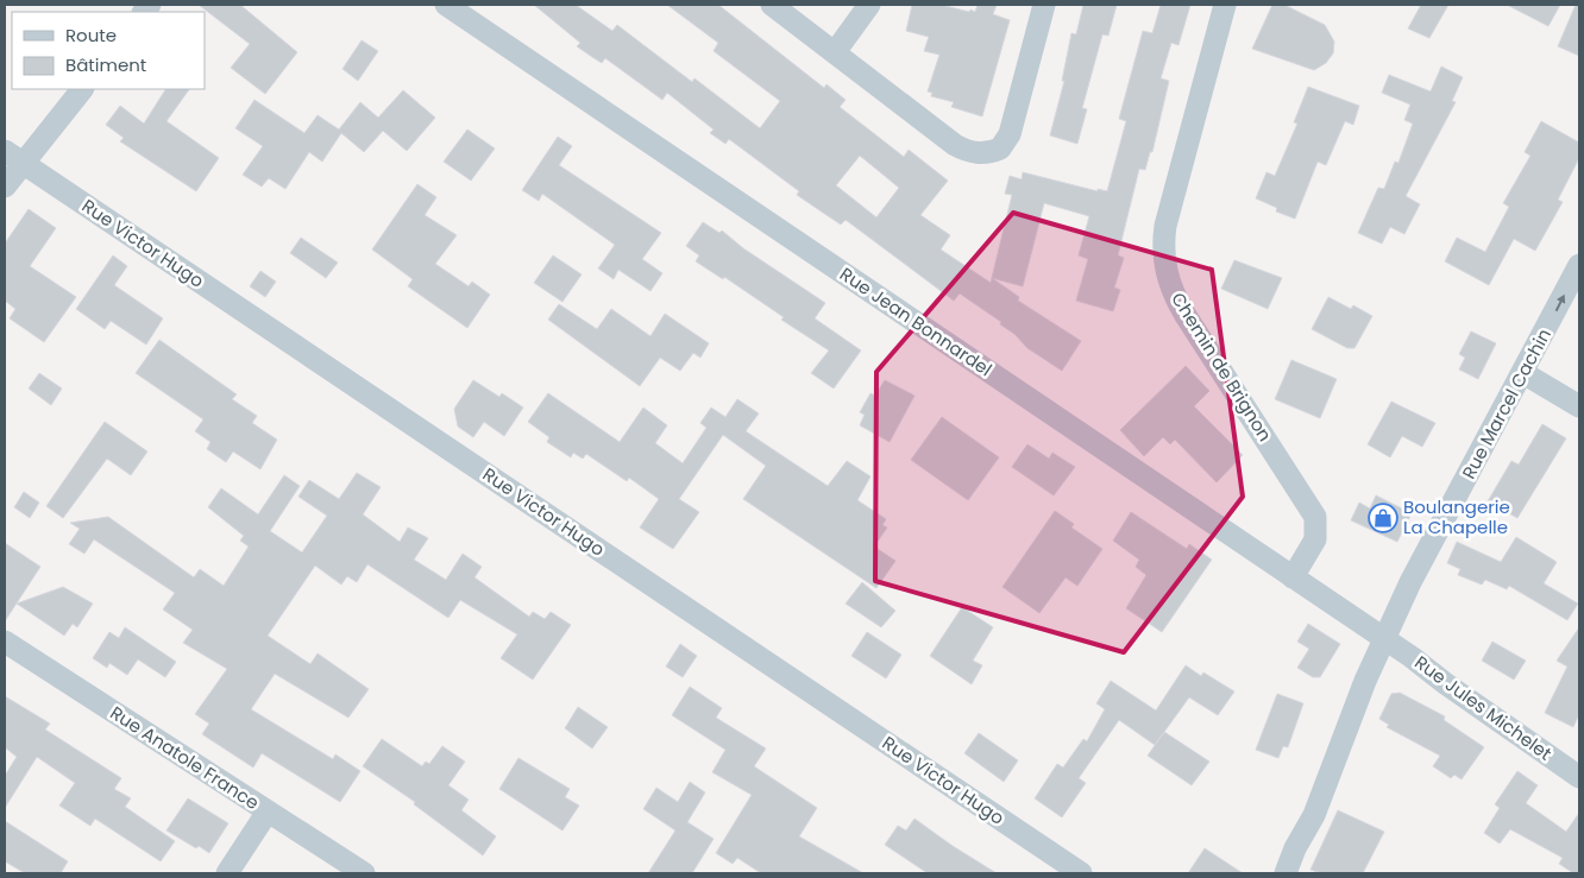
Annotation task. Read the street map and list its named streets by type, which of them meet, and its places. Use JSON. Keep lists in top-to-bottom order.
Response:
{
  "streets": {
    "street": [
      "Rue Victor Hugo",
      "Rue Jean Bonnardel",
      "Chemin de Brignon",
      "Rue Marcel Cachin",
      "Rue Jules Michelet",
      "Rue Anatole France"
    ]
  },
  "crossings": [
    ["Rue Jean Bonnardel", "Chemin de Brignon"],
    ["Rue Jean Bonnardel", "Rue Marcel Cachin"],
    ["Rue Jean Bonnardel", "Rue Jules Michelet"],
    ["Rue Marcel Cachin", "Rue Jules Michelet"]
  ],
  "places": {
    "shop": ["Boulangerie La Chapelle"]
  },
  "legend": ["Route", "Bâtiment"]
}
